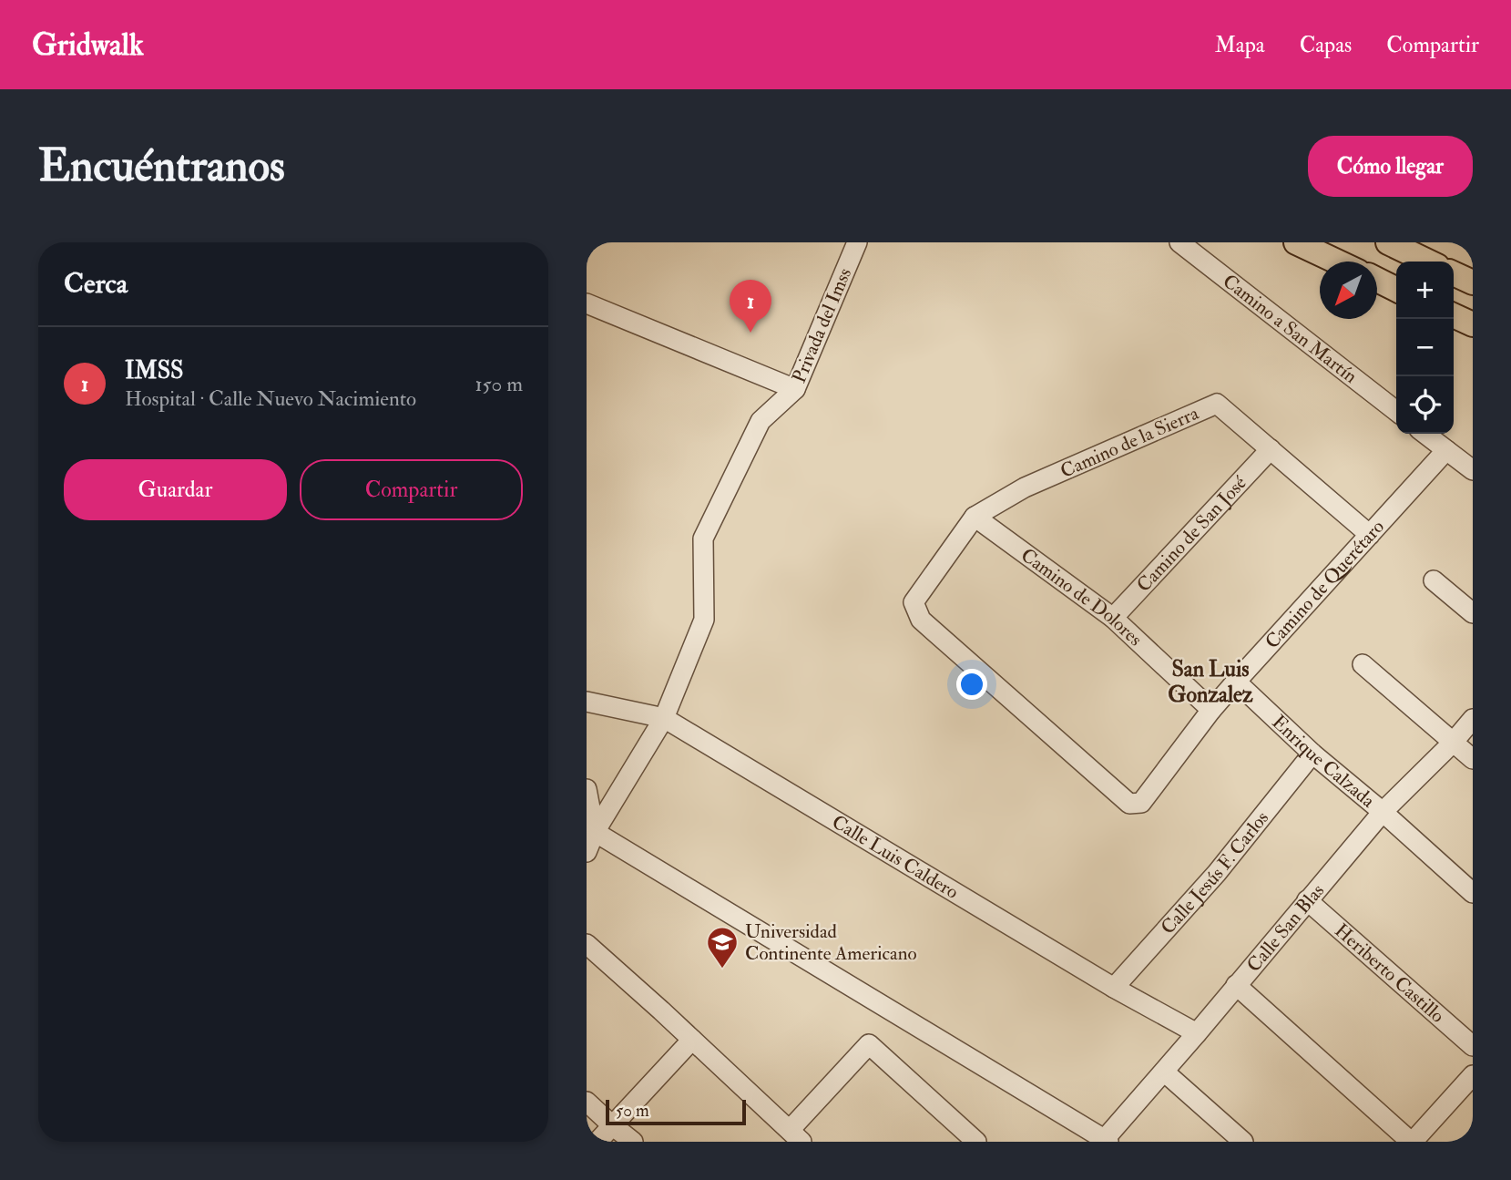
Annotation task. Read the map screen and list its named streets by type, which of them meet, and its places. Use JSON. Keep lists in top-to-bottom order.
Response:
{
  "streets": {
    "street": [
      "Privada del Imss",
      "Camino a San Martín",
      "Camino de la Sierra",
      "Camino de San José",
      "Camino de Querétaro",
      "Camino de Dolores",
      "Enrique Calzada",
      "Calle Luis Caldero",
      "Calle Jesús F. Carlos",
      "Calle San Blas",
      "Heriberto Castillo"
    ]
  },
  "crossings": [
    ["Privada del Imss", "Calle Luis Caldero"],
    ["Camino de la Sierra", "Camino de San José"],
    ["Camino de la Sierra", "Camino de Querétaro"],
    ["Camino de la Sierra", "Camino de Dolores"],
    ["Camino de San José", "Camino de Dolores"],
    ["Camino de Querétaro", "Camino de Dolores"],
    ["Camino de Querétaro", "Enrique Calzada"],
    ["Enrique Calzada", "Calle Jesús F. Carlos"],
    ["Enrique Calzada", "Calle San Blas"],
    ["Calle Luis Caldero", "Calle Jesús F. Carlos"],
    ["Calle Luis Caldero", "Calle San Blas"],
    ["Calle San Blas", "Heriberto Castillo"]
  ],
  "districts": ["San Luis Gonzalez"],
  "places": {
    "school or university": ["Universidad Continente Americano"]
  },
  "scale_bar": "50 m",
  "north": "bottom left",
  "page": {
    "header": "Gridwalk",
    "nav": ["Mapa", "Capas", "Compartir"],
    "buttons": [
      "Cómo llegar",
      ["Guardar", "Compartir"]
    ],
    "title": "Encuéntranos",
    "heading": "Cerca",
    "map_buttons": ["+", "−"],
    "pins": "1",
    "list": [
      {
        "mark": "1",
        "name": "IMSS",
        "note": "Hospital · Calle Nuevo Nacimiento",
        "value": "150 m"
      }
    ],
    "scale": "50 m"
  }
}
